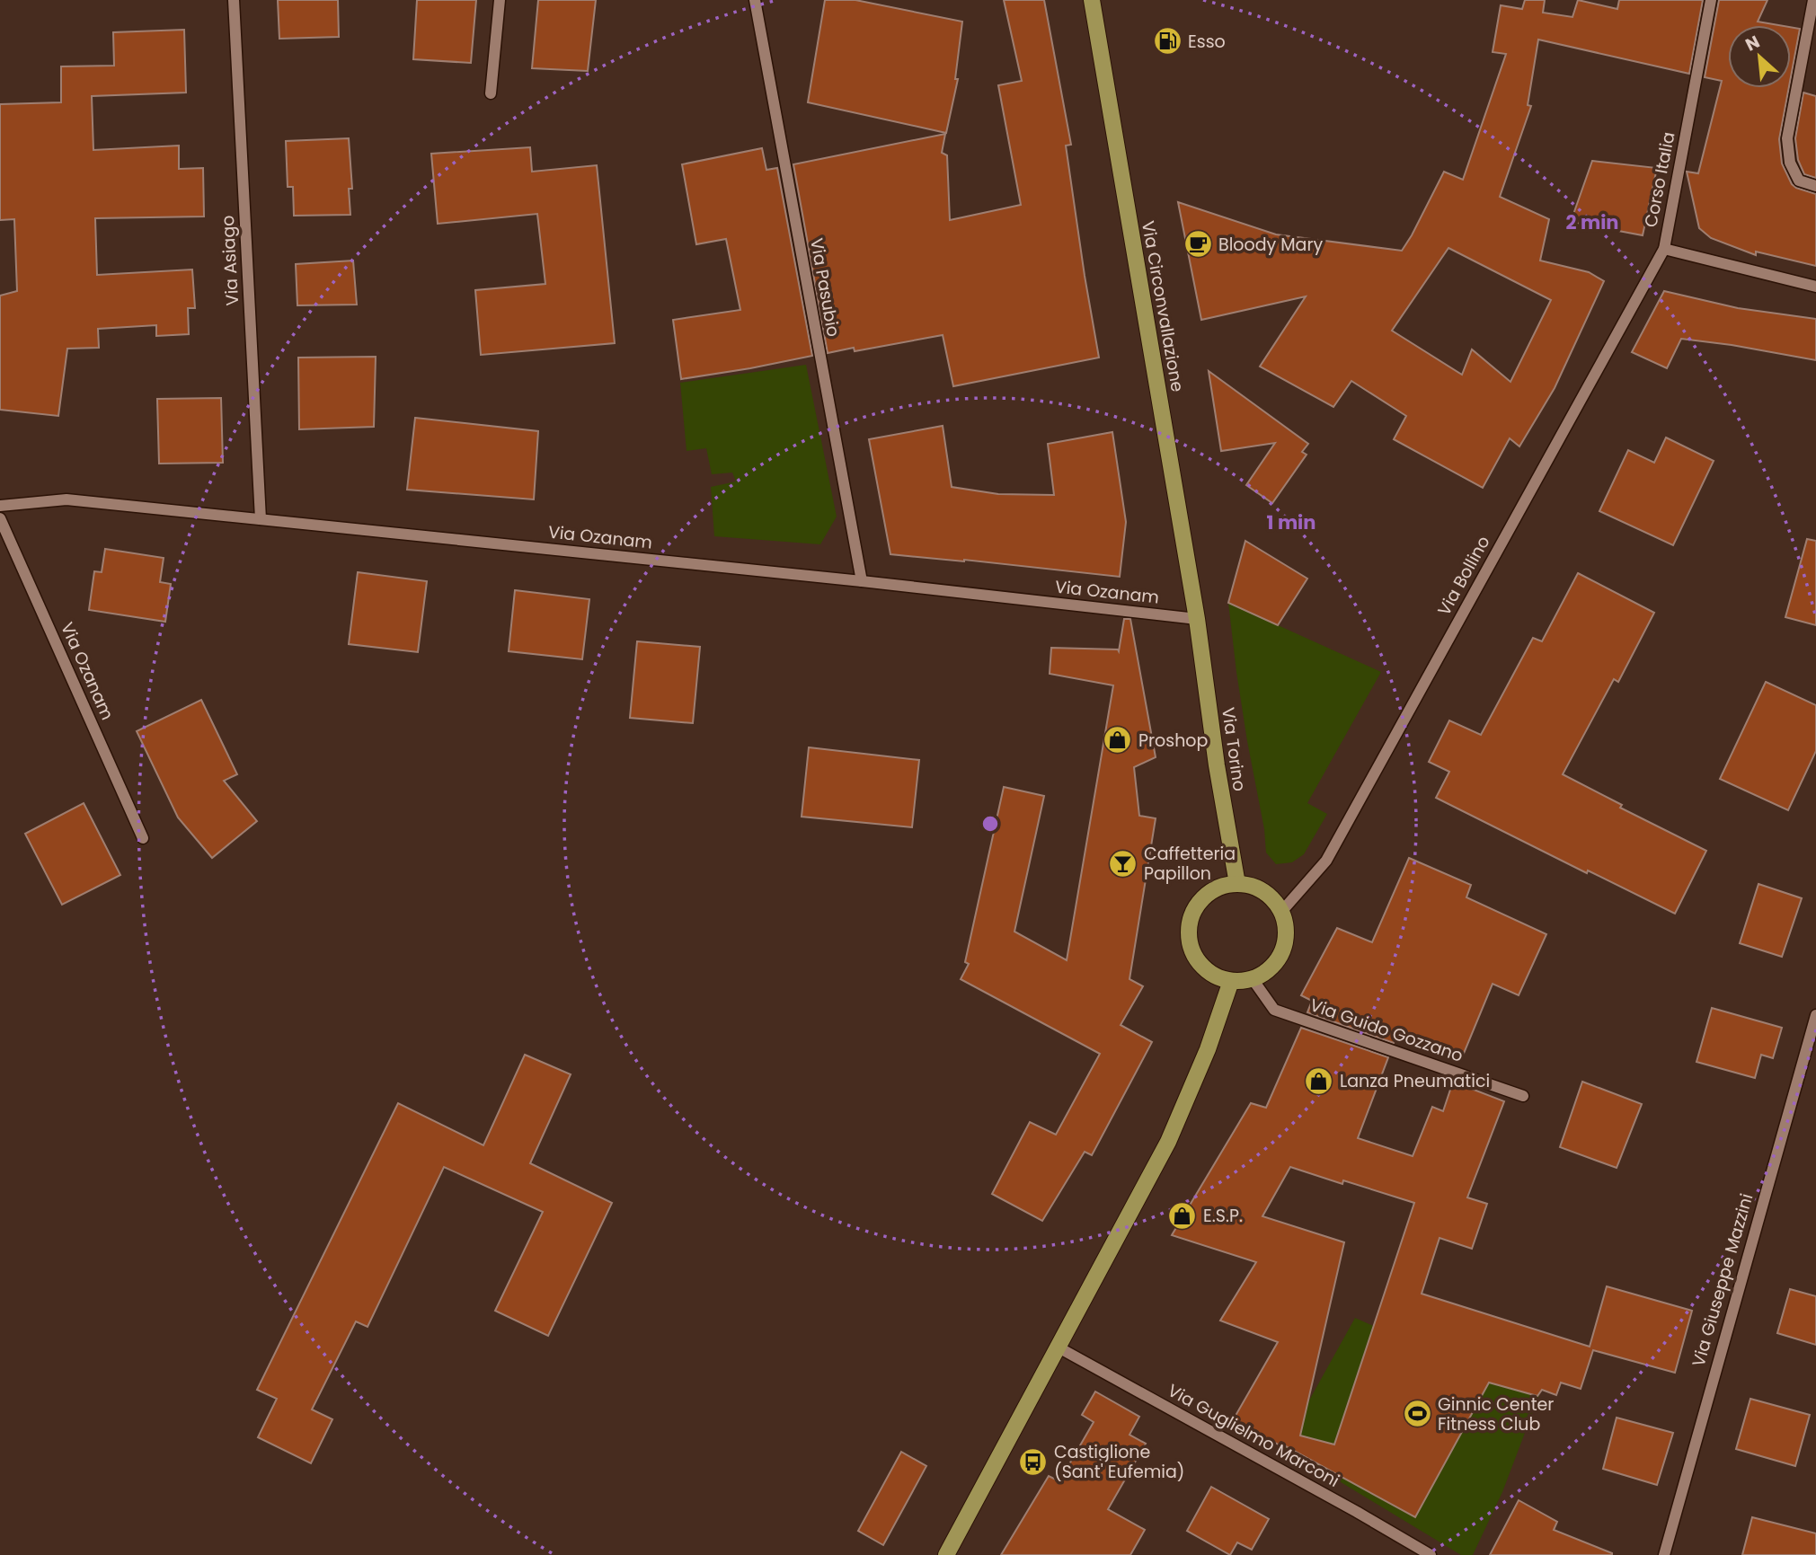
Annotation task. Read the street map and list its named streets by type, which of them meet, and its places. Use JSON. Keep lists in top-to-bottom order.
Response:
{
  "streets": {
    "main road": ["Via Circonvallazione", "Via Torino"],
    "street": [
      "Corso Italia",
      "Via Asiago",
      "Via Pasubio",
      "Via Ozanam",
      "Via Bollino",
      "Via Guido Gozzano",
      "Via Giuseppe Mazzini",
      "Via Guglielmo Marconi"
    ]
  },
  "crossings": [
    ["Corso Italia", "Via Bollino"],
    ["Via Asiago", "Via Ozanam"],
    ["Via Pasubio", "Via Ozanam"],
    ["Via Circonvallazione", "Via Ozanam"],
    ["Via Circonvallazione", "Via Torino"],
    ["Via Ozanam", "Via Torino"],
    ["Via Bollino", "Via Torino"],
    ["Via Bollino", "Via Guido Gozzano"],
    ["Via Torino", "Via Guido Gozzano"]
  ],
  "places": {
    "fuel station": ["Esso"],
    "cafe": ["Bloody Mary"],
    "shop": ["Proshop", "Lanza Pneumatici", "E.S.P."],
    "bar": ["Caffetteria Papillon"],
    "sports": ["Ginnic Center Fitness Club"],
    "bus stop": ["Castiglione (Sant' Eufemia)"]
  },
  "north": "top left",
  "rings": ["2 min", "1 min"]
}
